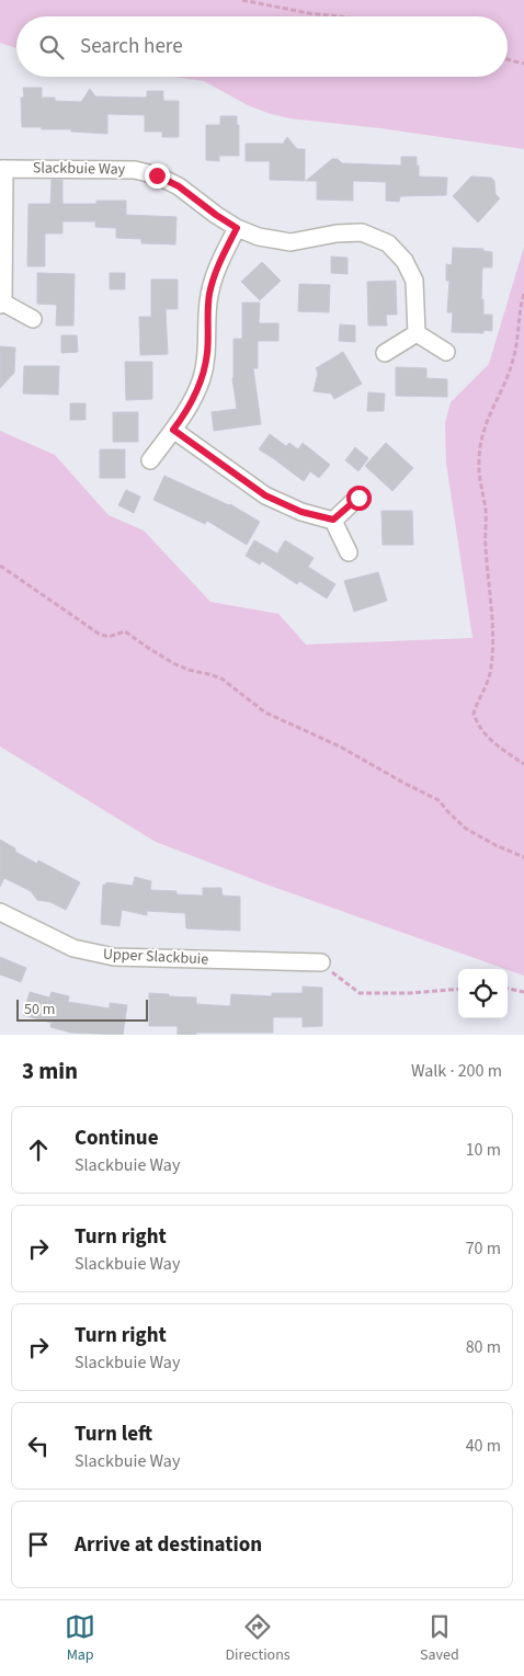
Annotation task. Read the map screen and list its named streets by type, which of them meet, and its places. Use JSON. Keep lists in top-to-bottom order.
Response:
{
  "streets": {
    "street": ["Slackbuie Way", "Upper Slackbuie"]
  },
  "scale_bar": "50 m",
  "page": {
    "search": "Search here",
    "scale": "50 m",
    "heading": ["3 min", "Walk · 200 m"],
    "list": [
      ["Continue", "Slackbuie Way", "10 m"],
      ["Turn right", "Slackbuie Way", "70 m"],
      ["Turn right", "Slackbuie Way", "80 m"],
      ["Turn left", "Slackbuie Way", "40 m"],
      "Arrive at destination"
    ],
    "nav": ["Map", "Directions", "Saved"]
  }
}
